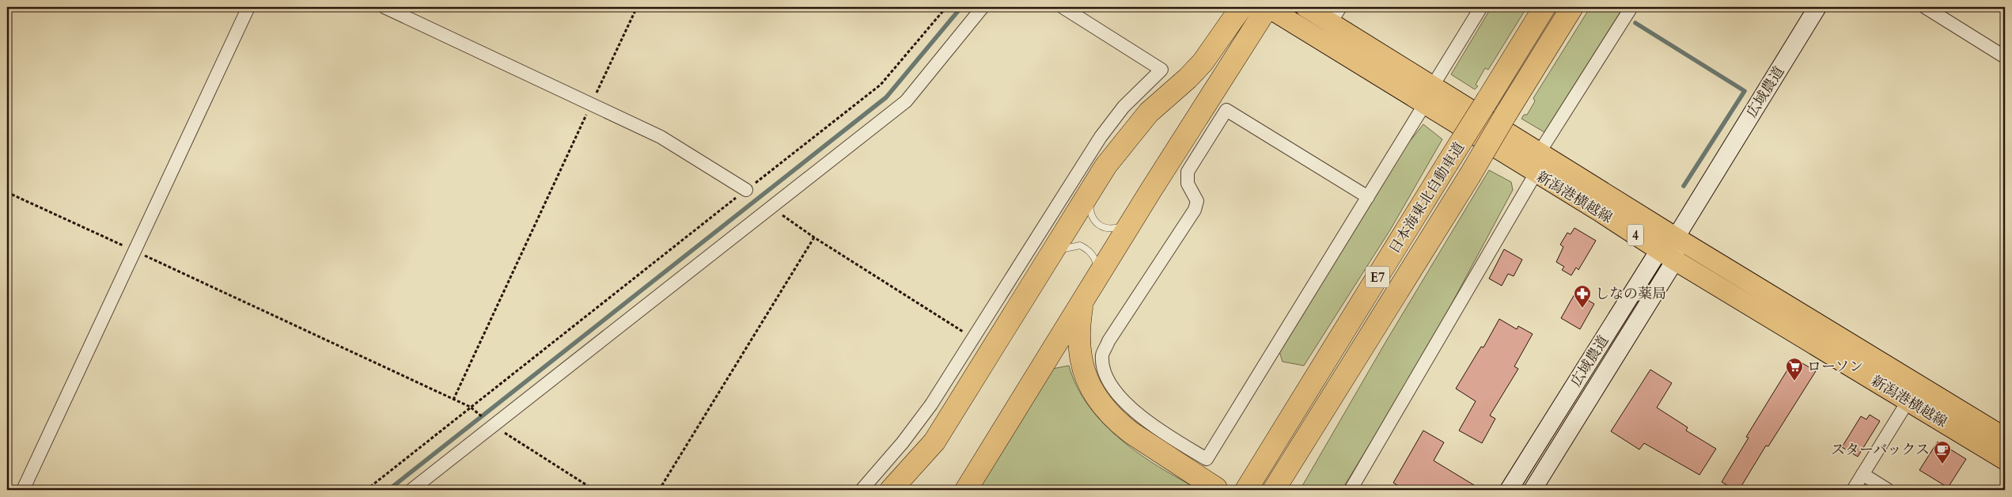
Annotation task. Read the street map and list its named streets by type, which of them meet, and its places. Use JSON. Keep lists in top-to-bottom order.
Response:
{
  "streets": {
    "highway": ["日本海東北自動車道", "E7"],
    "main road": ["新潟港横越線", "4"],
    "street": ["広域農道"]
  },
  "crossings": [
    ["広域農道", "新潟港横越線"]
  ],
  "places": {
    "pharmacy": ["しなの薬局"],
    "supermarket": ["ローソン"],
    "cafe": ["スターバックス"]
  }
}
